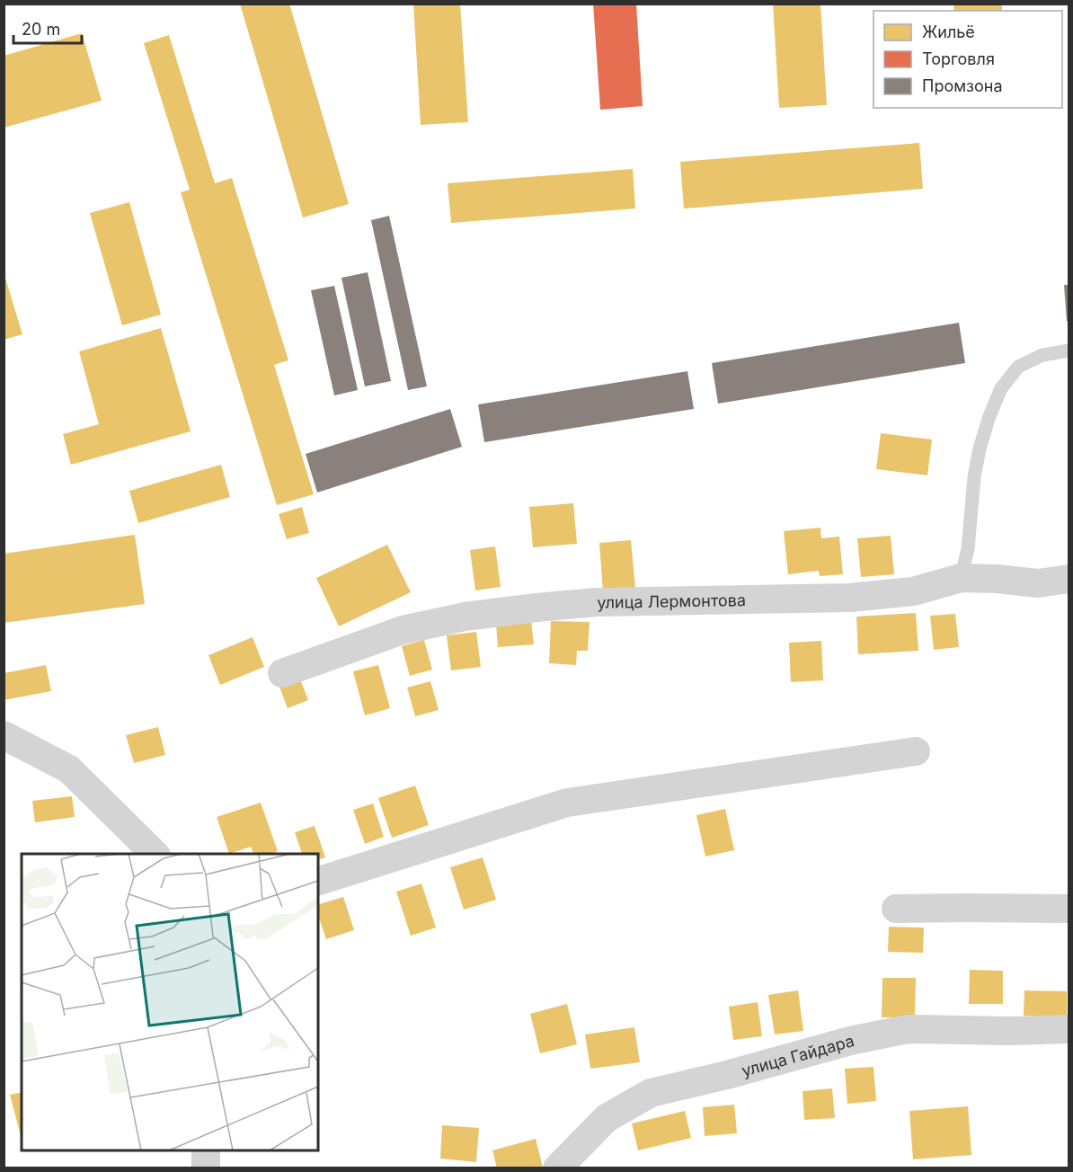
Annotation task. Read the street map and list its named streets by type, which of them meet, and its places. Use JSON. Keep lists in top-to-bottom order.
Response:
{
  "streets": {
    "street": ["улица Лермонтова", "улица Гайдара"]
  },
  "legend": ["Жильё", "Торговля", "Промзона"],
  "scale_bar": "20 m"
}
